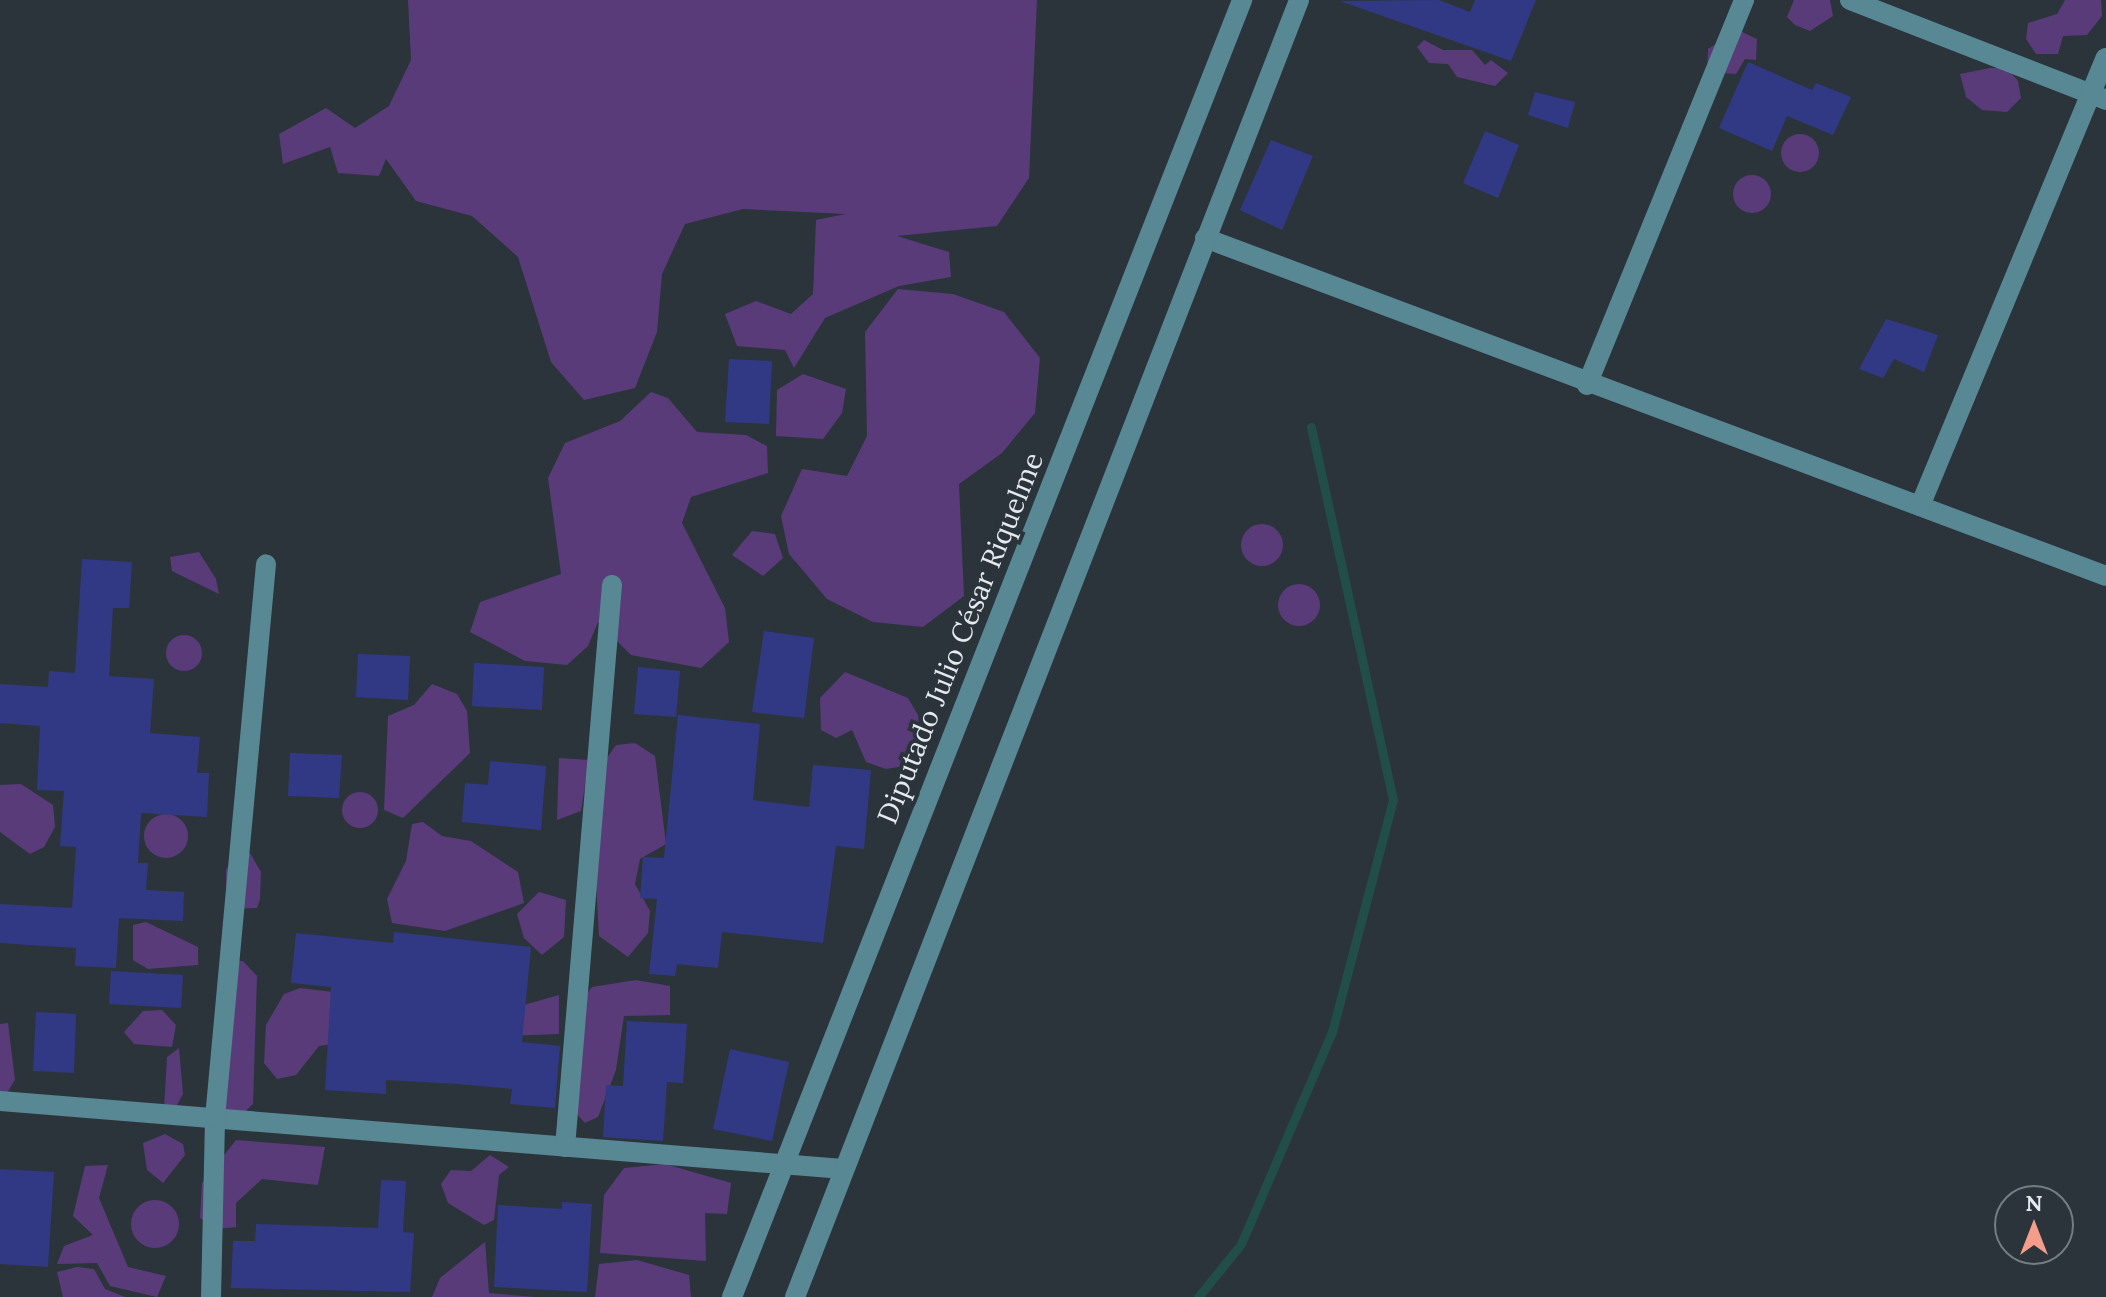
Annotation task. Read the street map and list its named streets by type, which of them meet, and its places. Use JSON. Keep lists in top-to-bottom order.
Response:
{
  "streets": {
    "street": ["Diputado Julio César Riquelme"]
  },
  "north": "top"
}
